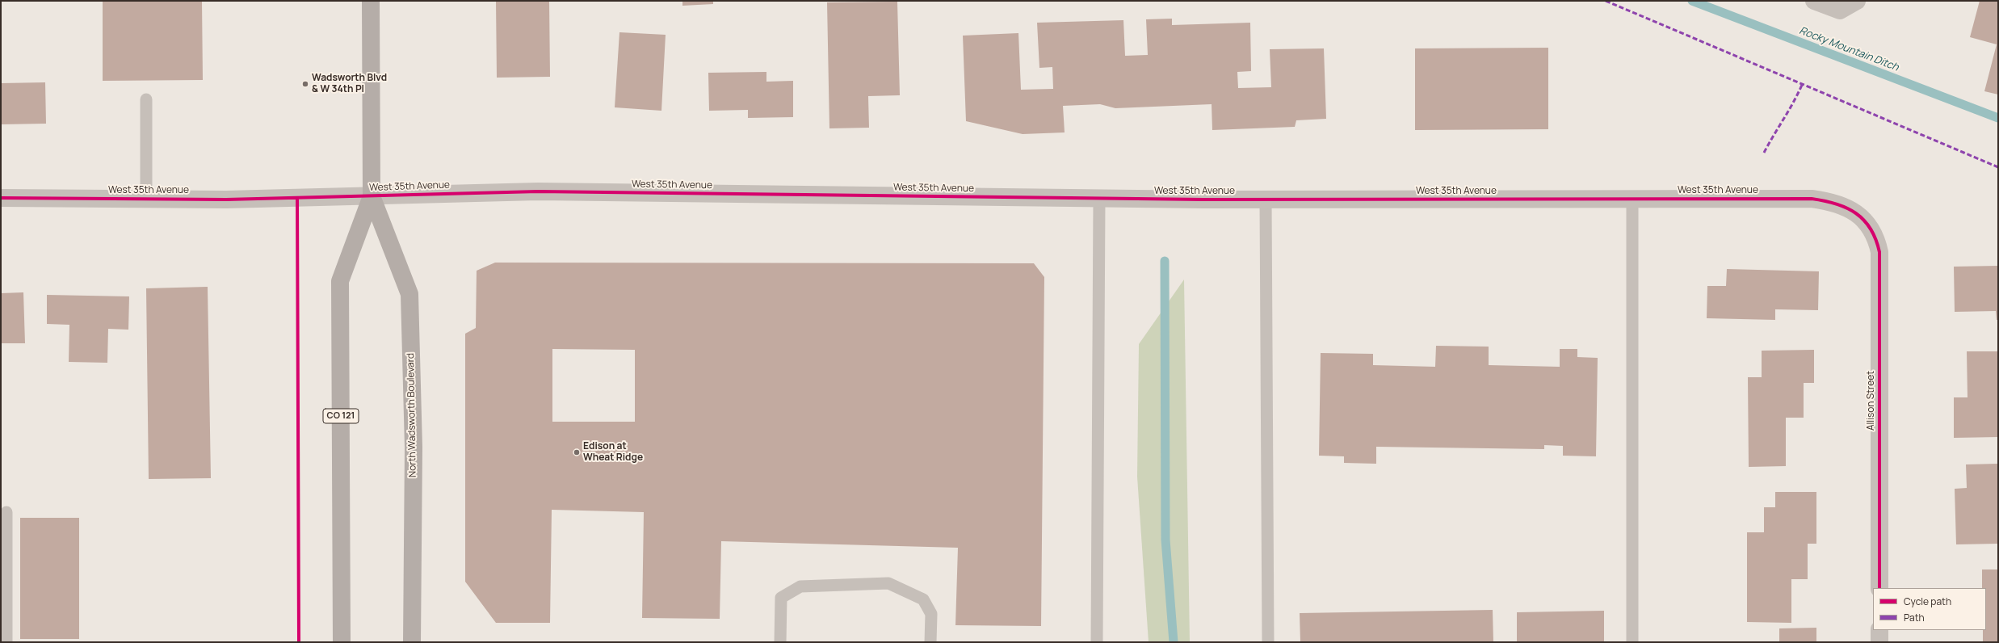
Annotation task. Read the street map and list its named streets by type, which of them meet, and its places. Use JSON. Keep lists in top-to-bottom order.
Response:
{
  "streets": {
    "main road": ["North Wadsworth Boulevard", "CO 121"],
    "street": ["West 35th Avenue", "Allison Street"]
  },
  "crossings": [
    ["West 35th Avenue", "Allison Street"],
    ["West 35th Avenue", "North Wadsworth Boulevard"]
  ],
  "water": ["Rocky Mountain Ditch"],
  "places": ["Wadsworth Blvd & W 34th Pl", "Edison at Wheat Ridge"],
  "legend": ["Cycle path", "Path"]
}
